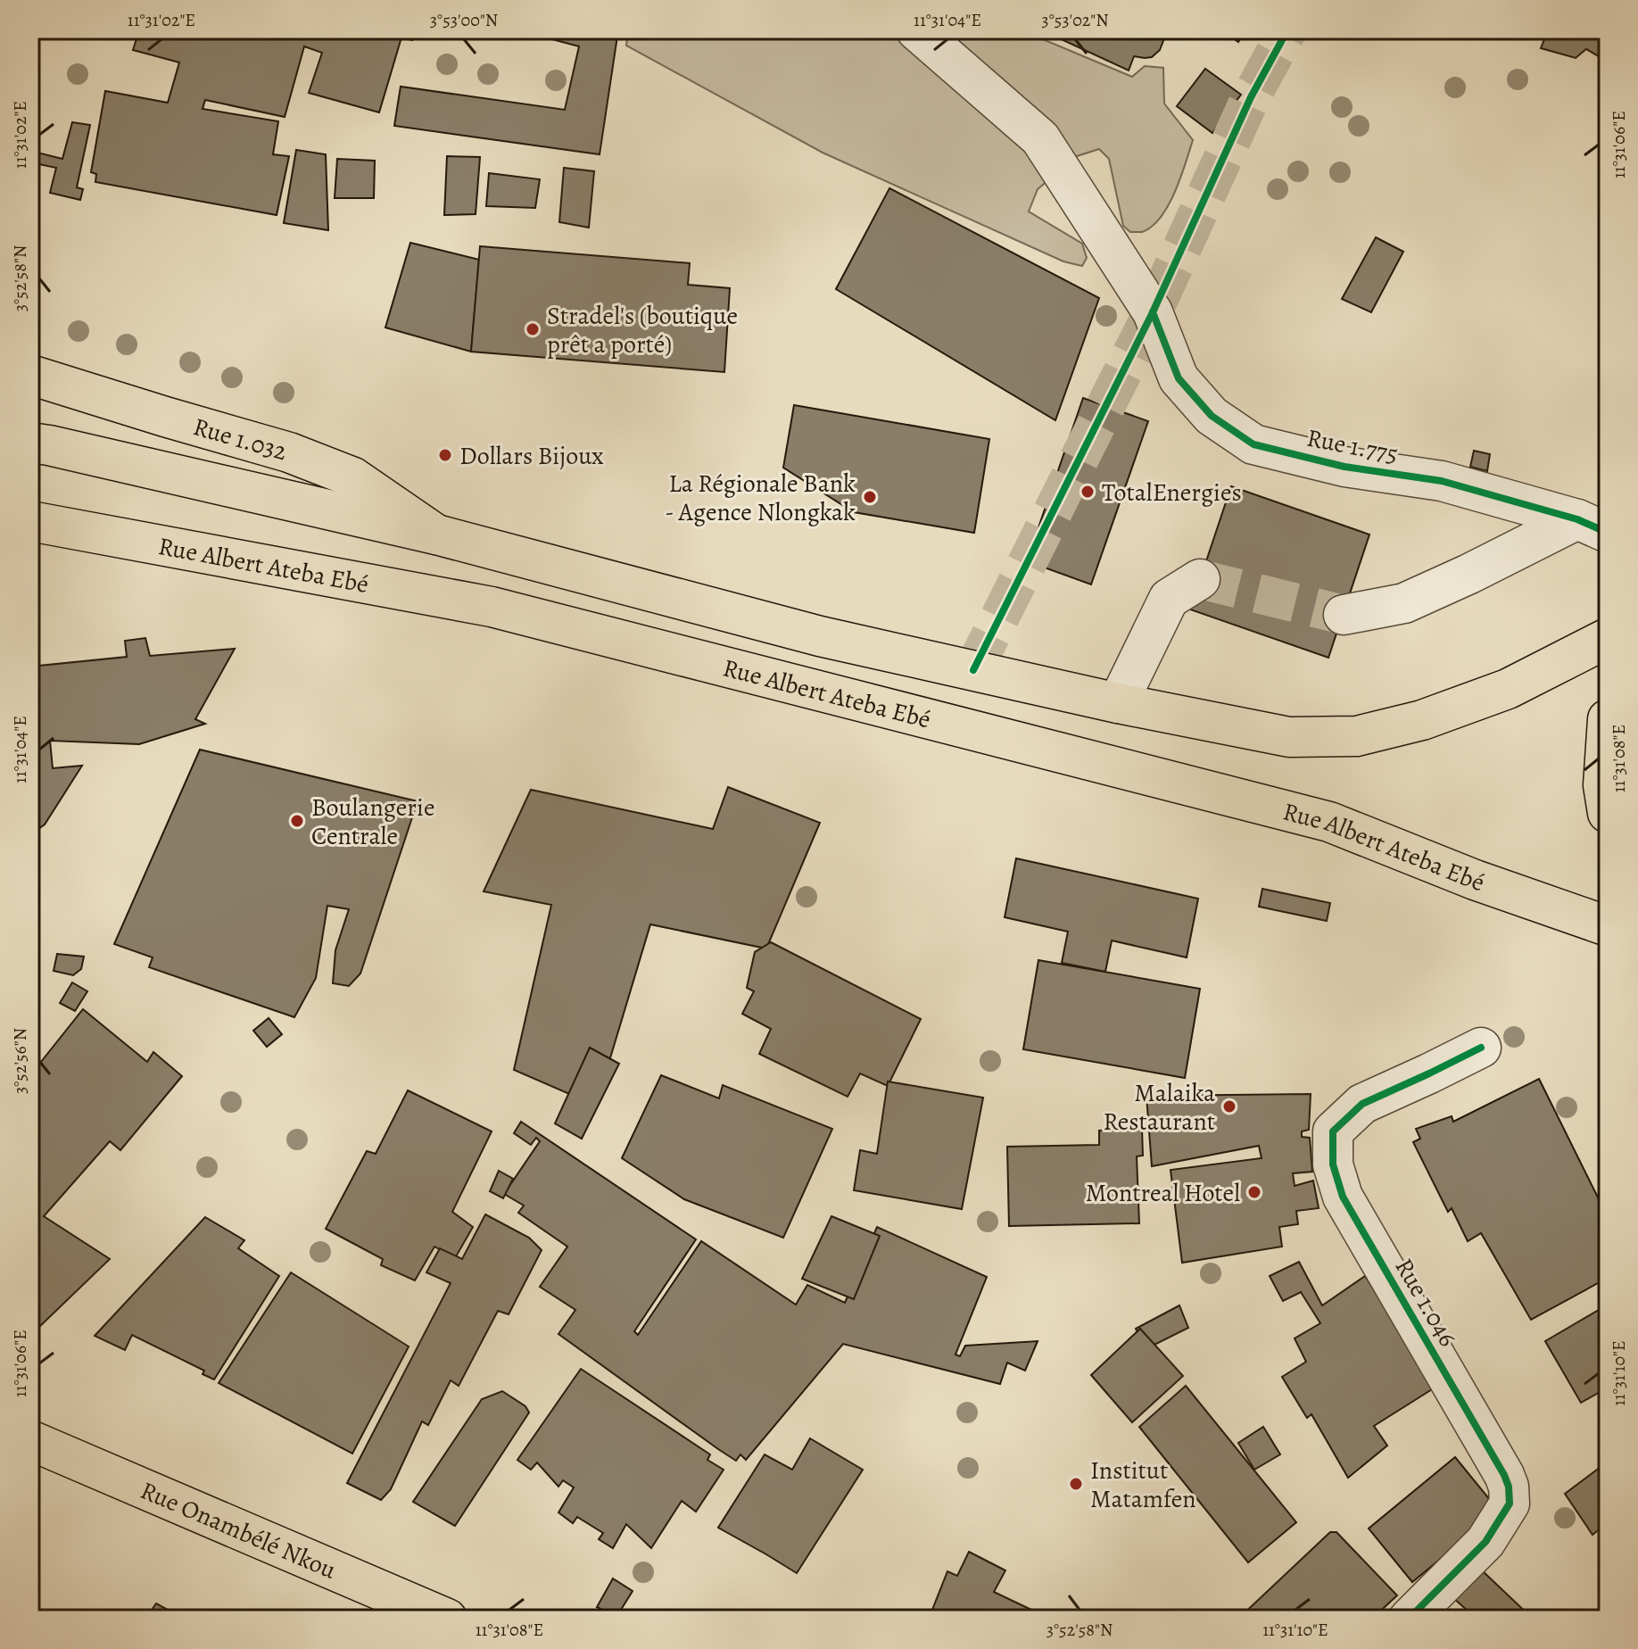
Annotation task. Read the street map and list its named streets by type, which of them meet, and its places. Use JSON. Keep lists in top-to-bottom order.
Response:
{
  "streets": {
    "main road": ["Rue 1.032", "Rue Albert Ateba Ebé", "Rue Onambélé Nkou"],
    "street": ["Rue 1.775", "Rue 1.046"]
  },
  "places": [
    "Stradel's (boutique prêt a porté)",
    "Dollars Bijoux",
    "TotalEnergies",
    "La Régionale Bank - Agence Nlongkak",
    "Boulangerie Centrale",
    "Malaika Restaurant",
    "Montreal Hotel",
    "Institut Matamfen"
  ],
  "coordinates": [
    "11°31'02\"E",
    "3°53'00\"N",
    "11°31'04\"E",
    "3°53'02\"N",
    "11°31'06\"E",
    "3°52'58\"N",
    "11°31'08\"E",
    "3°52'56\"N",
    "11°31'10\"E"
  ]
}
